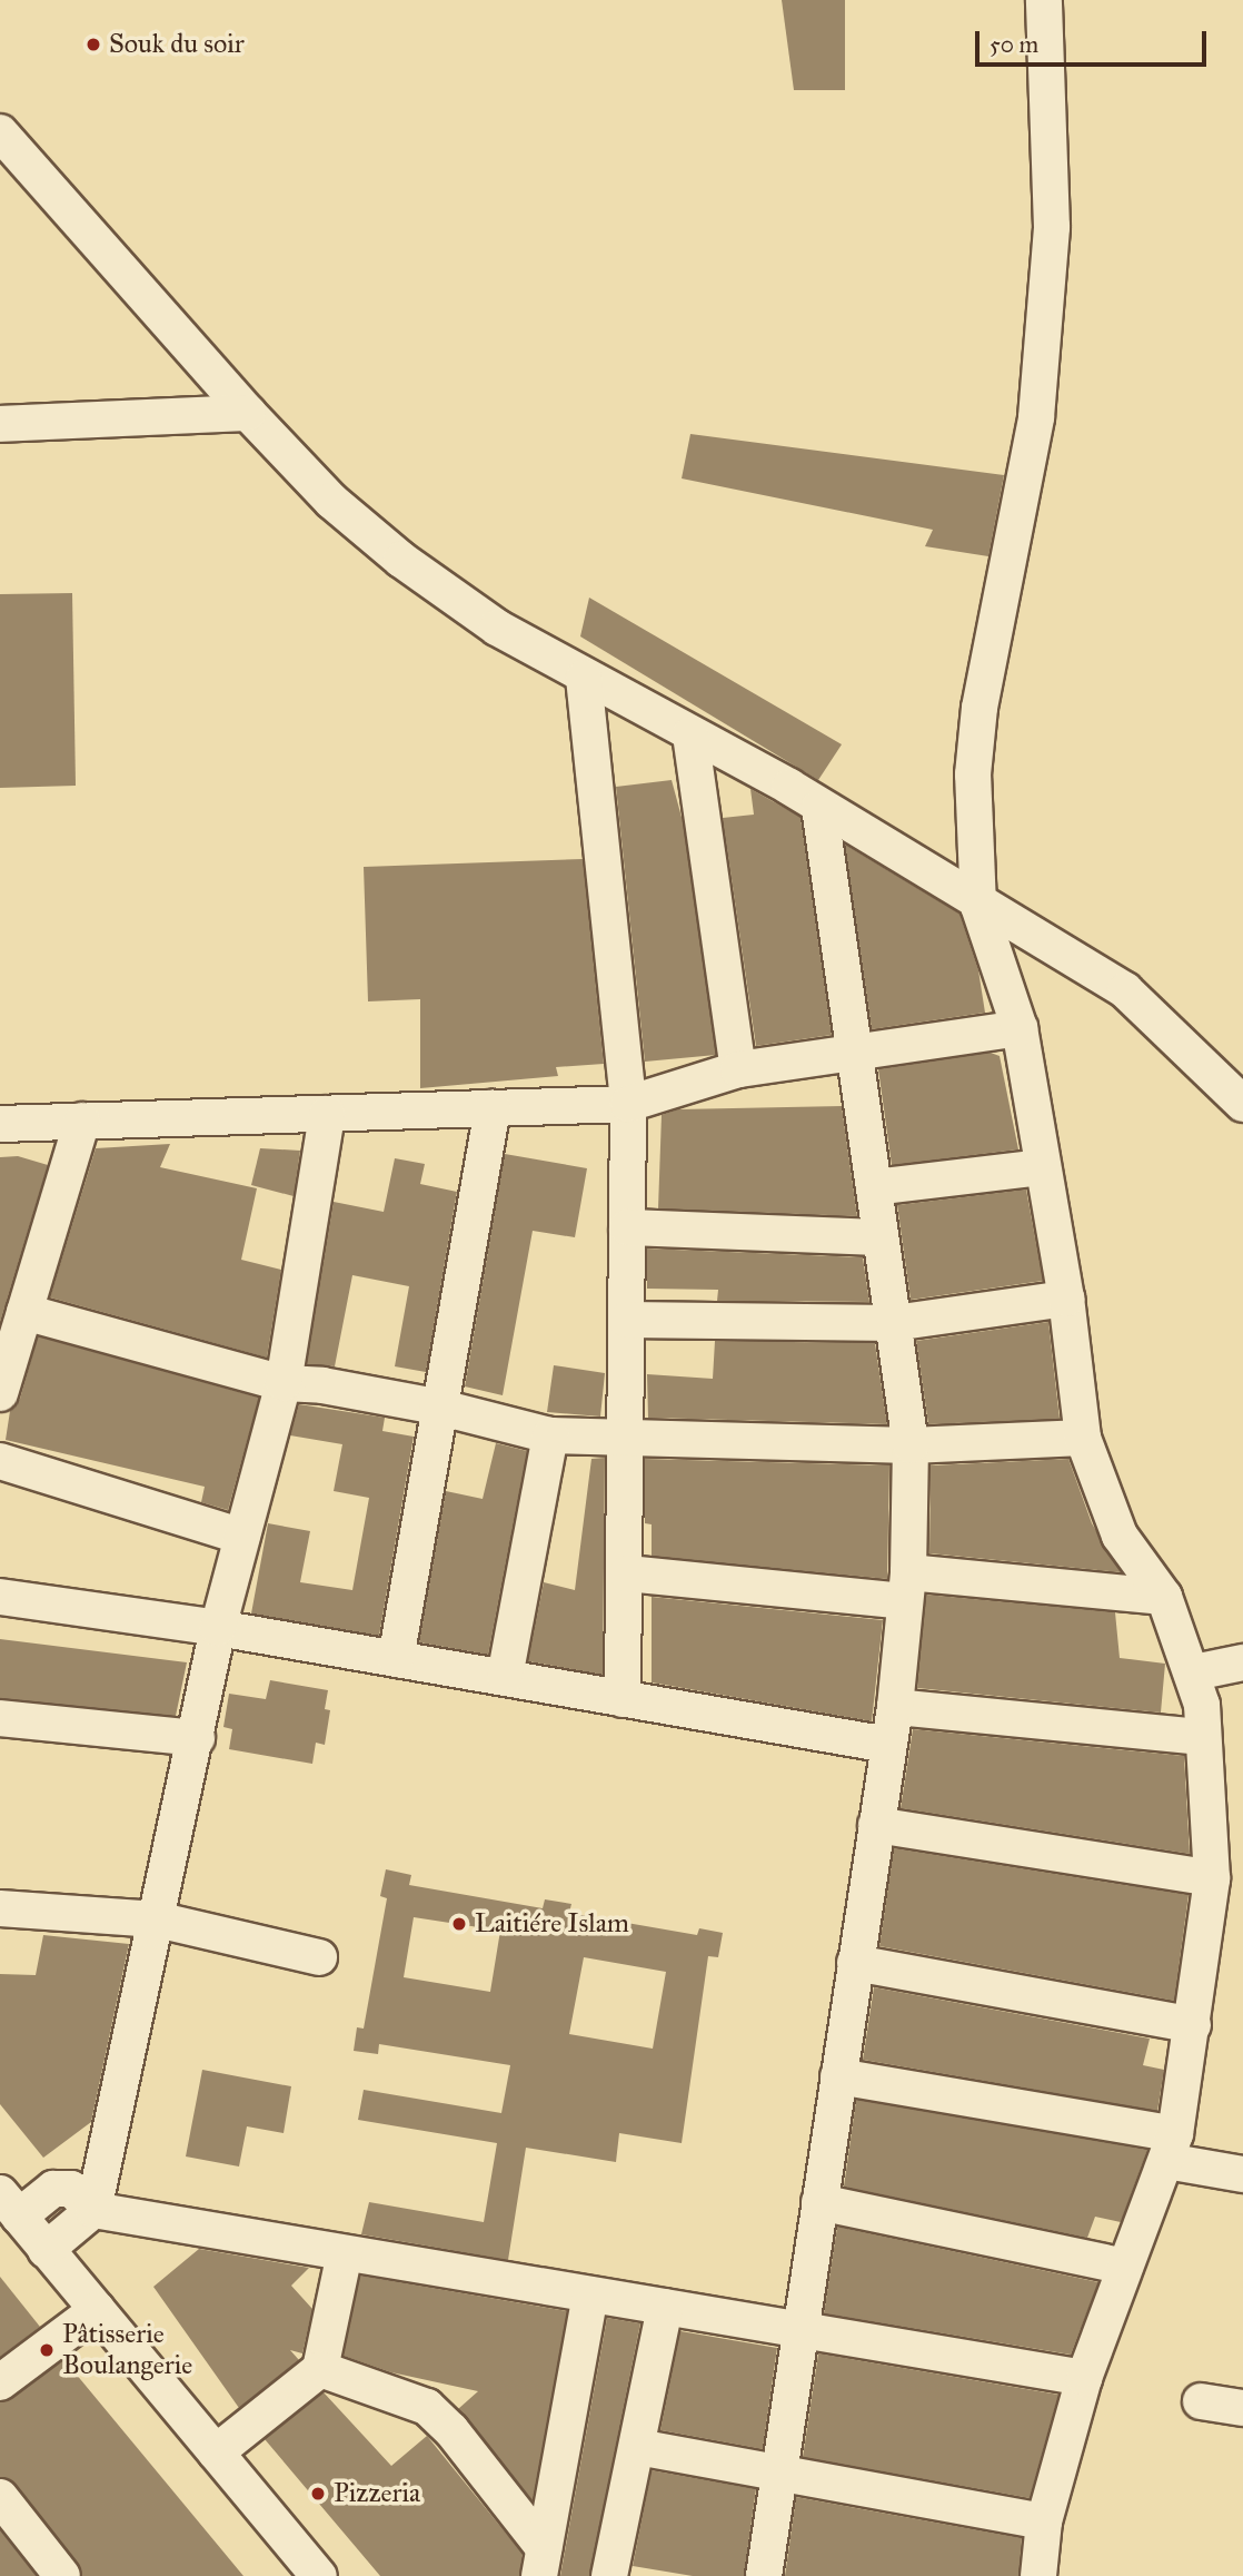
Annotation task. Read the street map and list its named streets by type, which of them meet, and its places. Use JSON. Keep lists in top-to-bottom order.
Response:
{
  "places": [
    "Souk du soir",
    "Laitiére Islam",
    "Pâtisserie Boulangerie",
    "Pizzeria"
  ],
  "scale_bar": "50 m"
}
